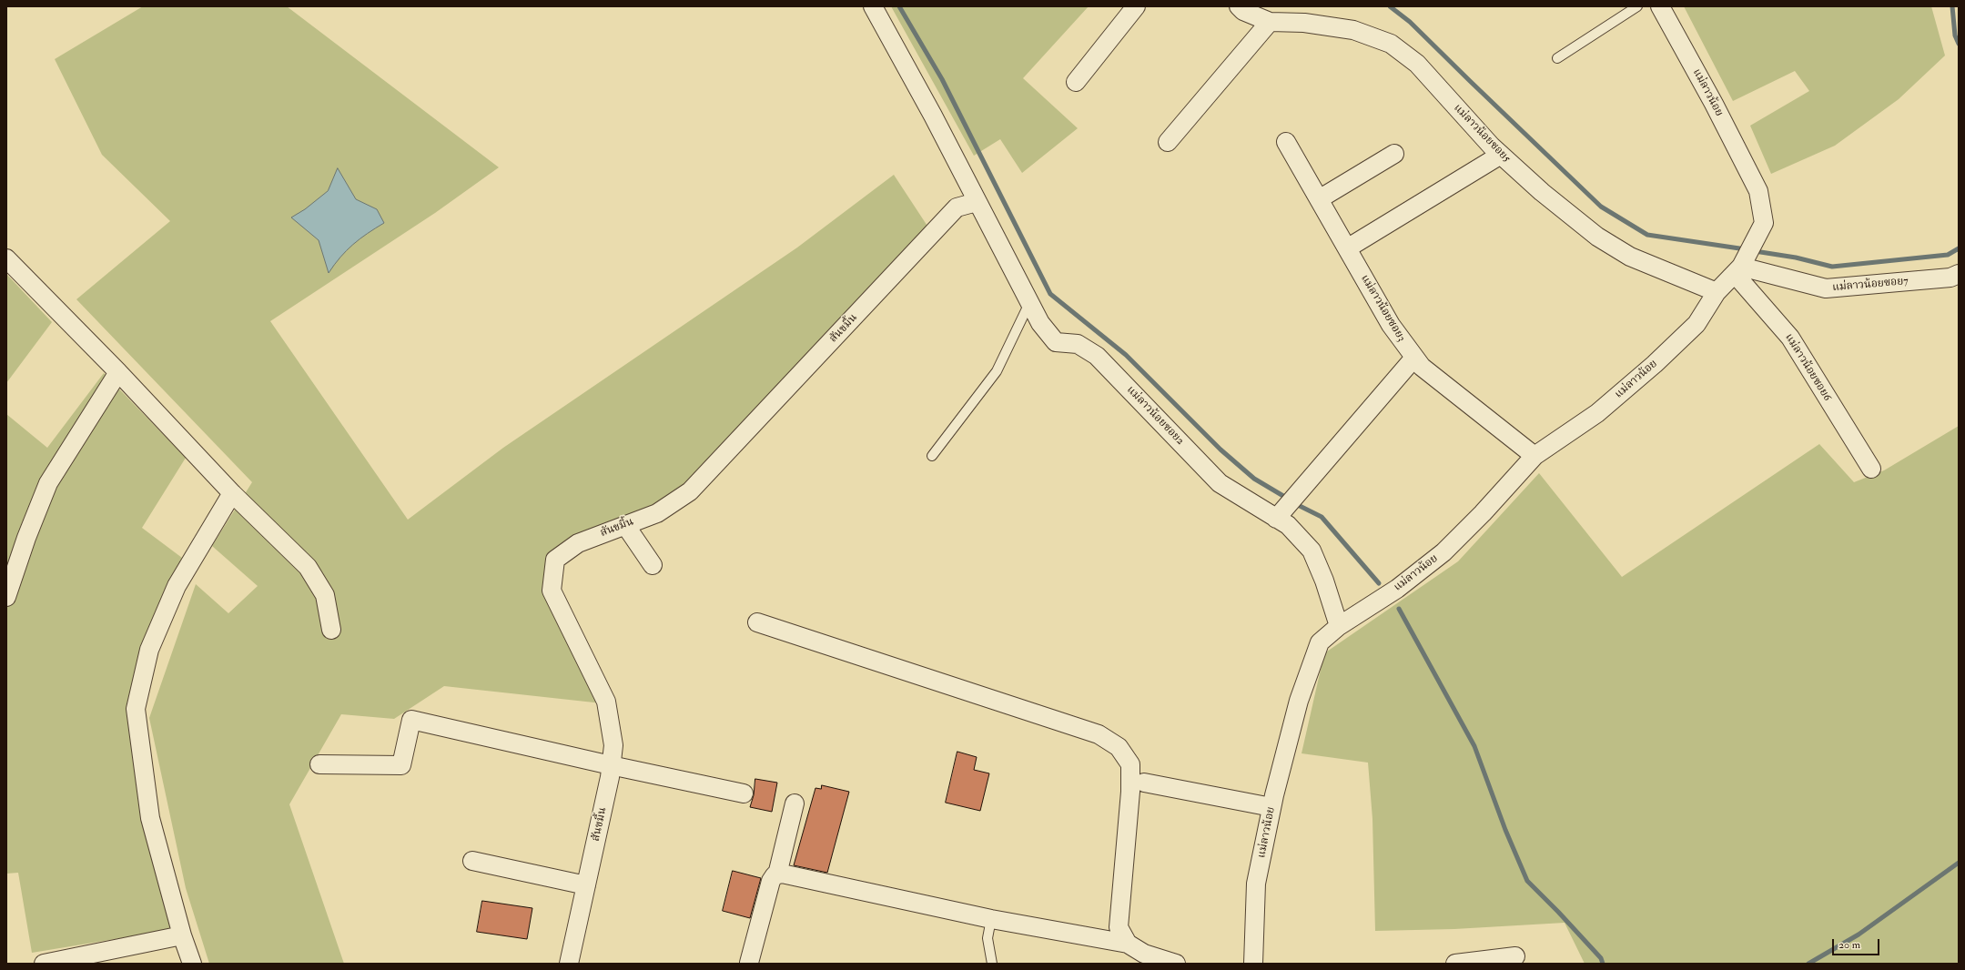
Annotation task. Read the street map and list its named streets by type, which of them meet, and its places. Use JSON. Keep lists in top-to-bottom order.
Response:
{
  "streets": {
    "street": [
      "แม่ลาวน้อย",
      "แม่ลาวน้อยซอย5",
      "แม่ลาวน้อยซอย7",
      "แม่ลาวน้อยซอย3",
      "สันขมิ้น",
      "แม่ลาวน้อยซอย6",
      "แม่ลาวน้อยซอย2"
    ]
  },
  "crossings": [
    ["แม่ลาวน้อย", "แม่ลาวน้อยซอย5"],
    ["แม่ลาวน้อย", "แม่ลาวน้อยซอย7"],
    ["แม่ลาวน้อย", "แม่ลาวน้อยซอย3"],
    ["แม่ลาวน้อย", "แม่ลาวน้อยซอย6"],
    ["แม่ลาวน้อย", "แม่ลาวน้อยซอย2"],
    ["แม่ลาวน้อยซอย7", "แม่ลาวน้อยซอย6"],
    ["สันขมิ้น", "แม่ลาวน้อยซอย2"]
  ],
  "scale_bar": "20 m"
}
